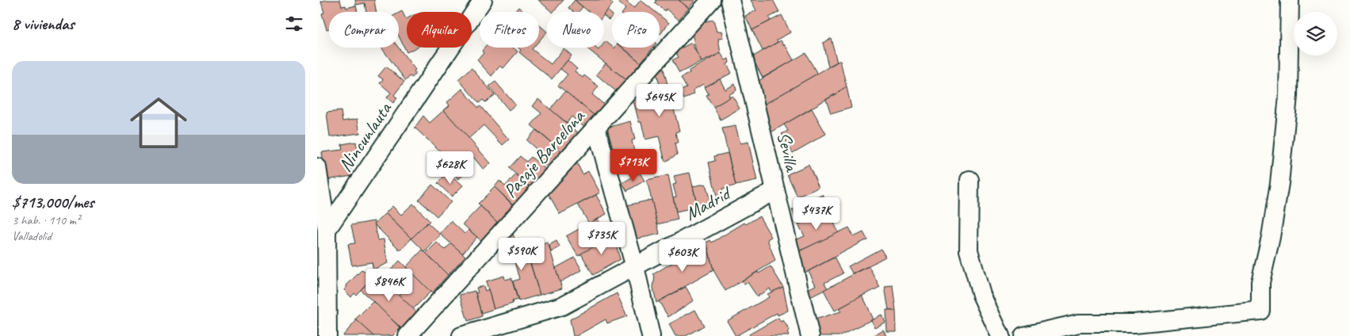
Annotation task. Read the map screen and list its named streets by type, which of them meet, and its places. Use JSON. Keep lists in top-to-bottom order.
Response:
{
  "streets": {
    "street": [
      "Nincunlauta",
      "Sevilla",
      "Pasaje Barcelona",
      "Madrid"
    ]
  },
  "crossings": [
    ["Sevilla", "Madrid"]
  ],
  "page": {
    "heading": "8 viviendas",
    "chip": [
      "Comprar",
      "Alquilar",
      "Filtros",
      "Nuevo",
      "Piso"
    ],
    "list": [
      {
        "name": "$713,000/mes",
        "note": "3 hab. · 110 m² · Valladolid"
      }
    ],
    "price": [
      "$645K",
      "$713K",
      "$628K",
      "$437K",
      "$735K",
      "$590K",
      "$603K",
      "$846K"
    ]
  }
}
